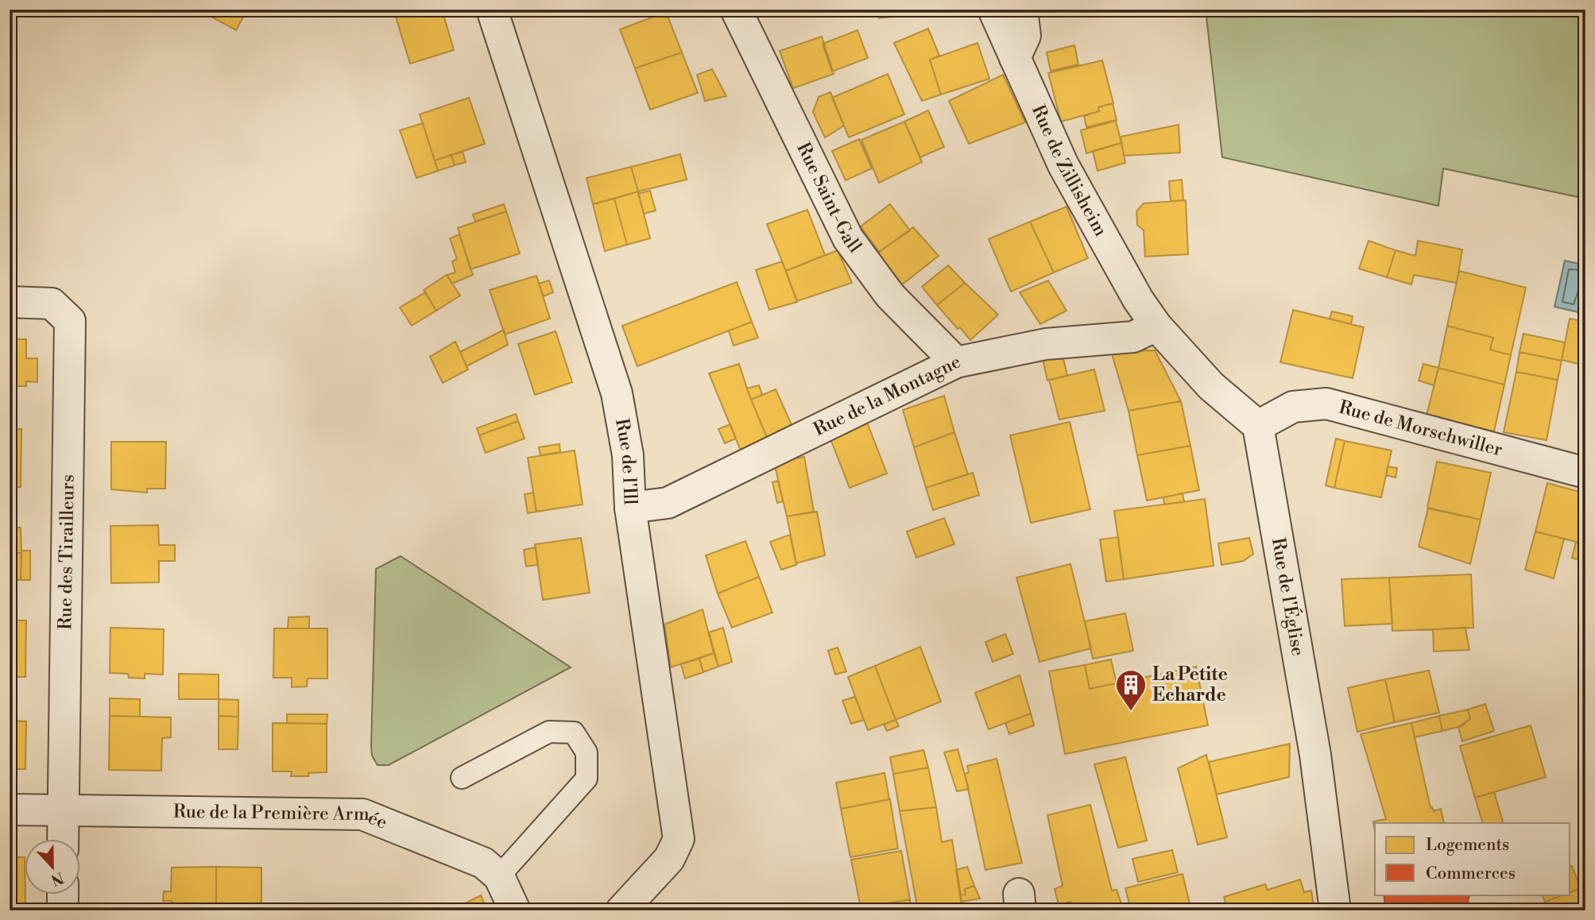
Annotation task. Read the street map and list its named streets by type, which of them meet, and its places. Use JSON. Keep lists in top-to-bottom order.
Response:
{
  "streets": {
    "street": [
      "Rue de Zillisheim",
      "Rue Saint-Gall",
      "Rue de la Montagne",
      "Rue de Morschwiller",
      "Rue de l'Ill",
      "Rue des Tirailleurs",
      "Rue de l'Église",
      "Rue de la Première Armée"
    ]
  },
  "crossings": [
    ["Rue de Zillisheim", "Rue de la Montagne"],
    ["Rue Saint-Gall", "Rue de la Montagne"],
    ["Rue de la Montagne", "Rue de l'Ill"],
    ["Rue de Morschwiller", "Rue de l'Église"],
    ["Rue des Tirailleurs", "Rue de la Première Armée"]
  ],
  "places": {
    "building": ["La Petite Echarde"]
  },
  "legend": ["Logements", "Commerces"],
  "north": "bottom"
}
